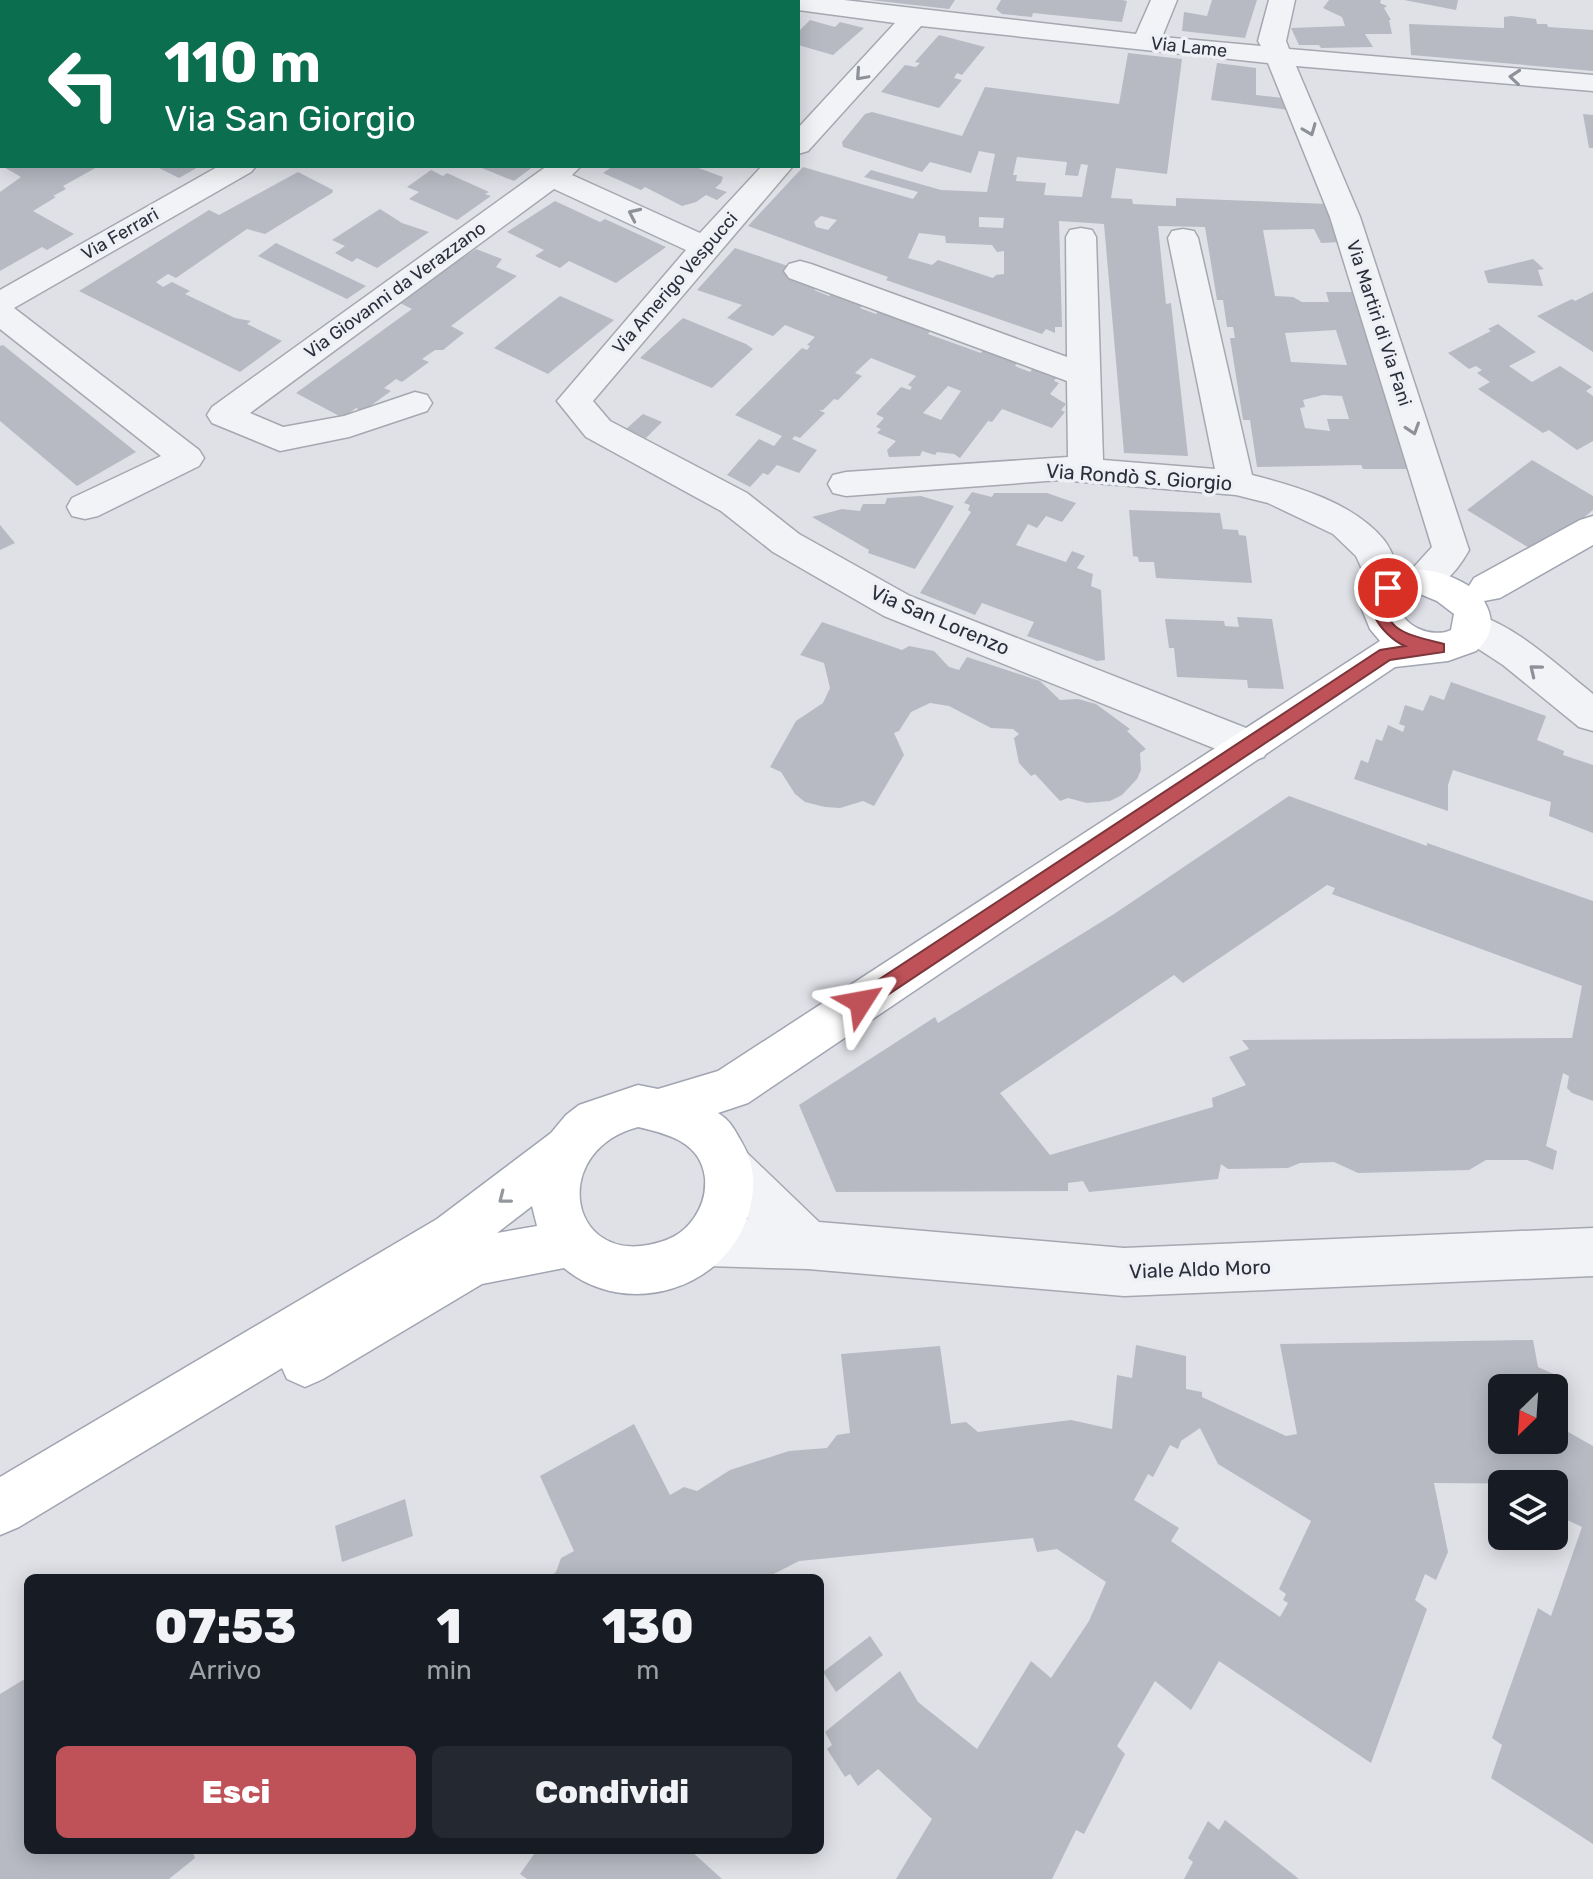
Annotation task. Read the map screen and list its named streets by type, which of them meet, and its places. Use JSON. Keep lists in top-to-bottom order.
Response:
{
  "streets": {
    "street": [
      "Via Lame",
      "Via Ferrari",
      "Via Amerigo Vespucci",
      "Via Giovanni da Verazzano",
      "Via Martiri di Via Fani",
      "Via Rondò S. Giorgio",
      "Via San Lorenzo",
      "Viale Aldo Moro"
    ]
  },
  "crossings": [
    ["Via Lame", "Via Martiri di Via Fani"],
    ["Via Amerigo Vespucci", "Via San Lorenzo"],
    ["Via Martiri di Via Fani", "Via Rondò S. Giorgio"]
  ],
  "one_way": ["Via Lame"],
  "north": "bottom left",
  "page": {
    "turn": ["110 m", "Via San Giorgio"],
    "eta": [
      "07:53",
      "Arrivo",
      "1",
      "min",
      "130",
      "m"
    ],
    "buttons": ["Esci", "Condividi"]
  }
}
